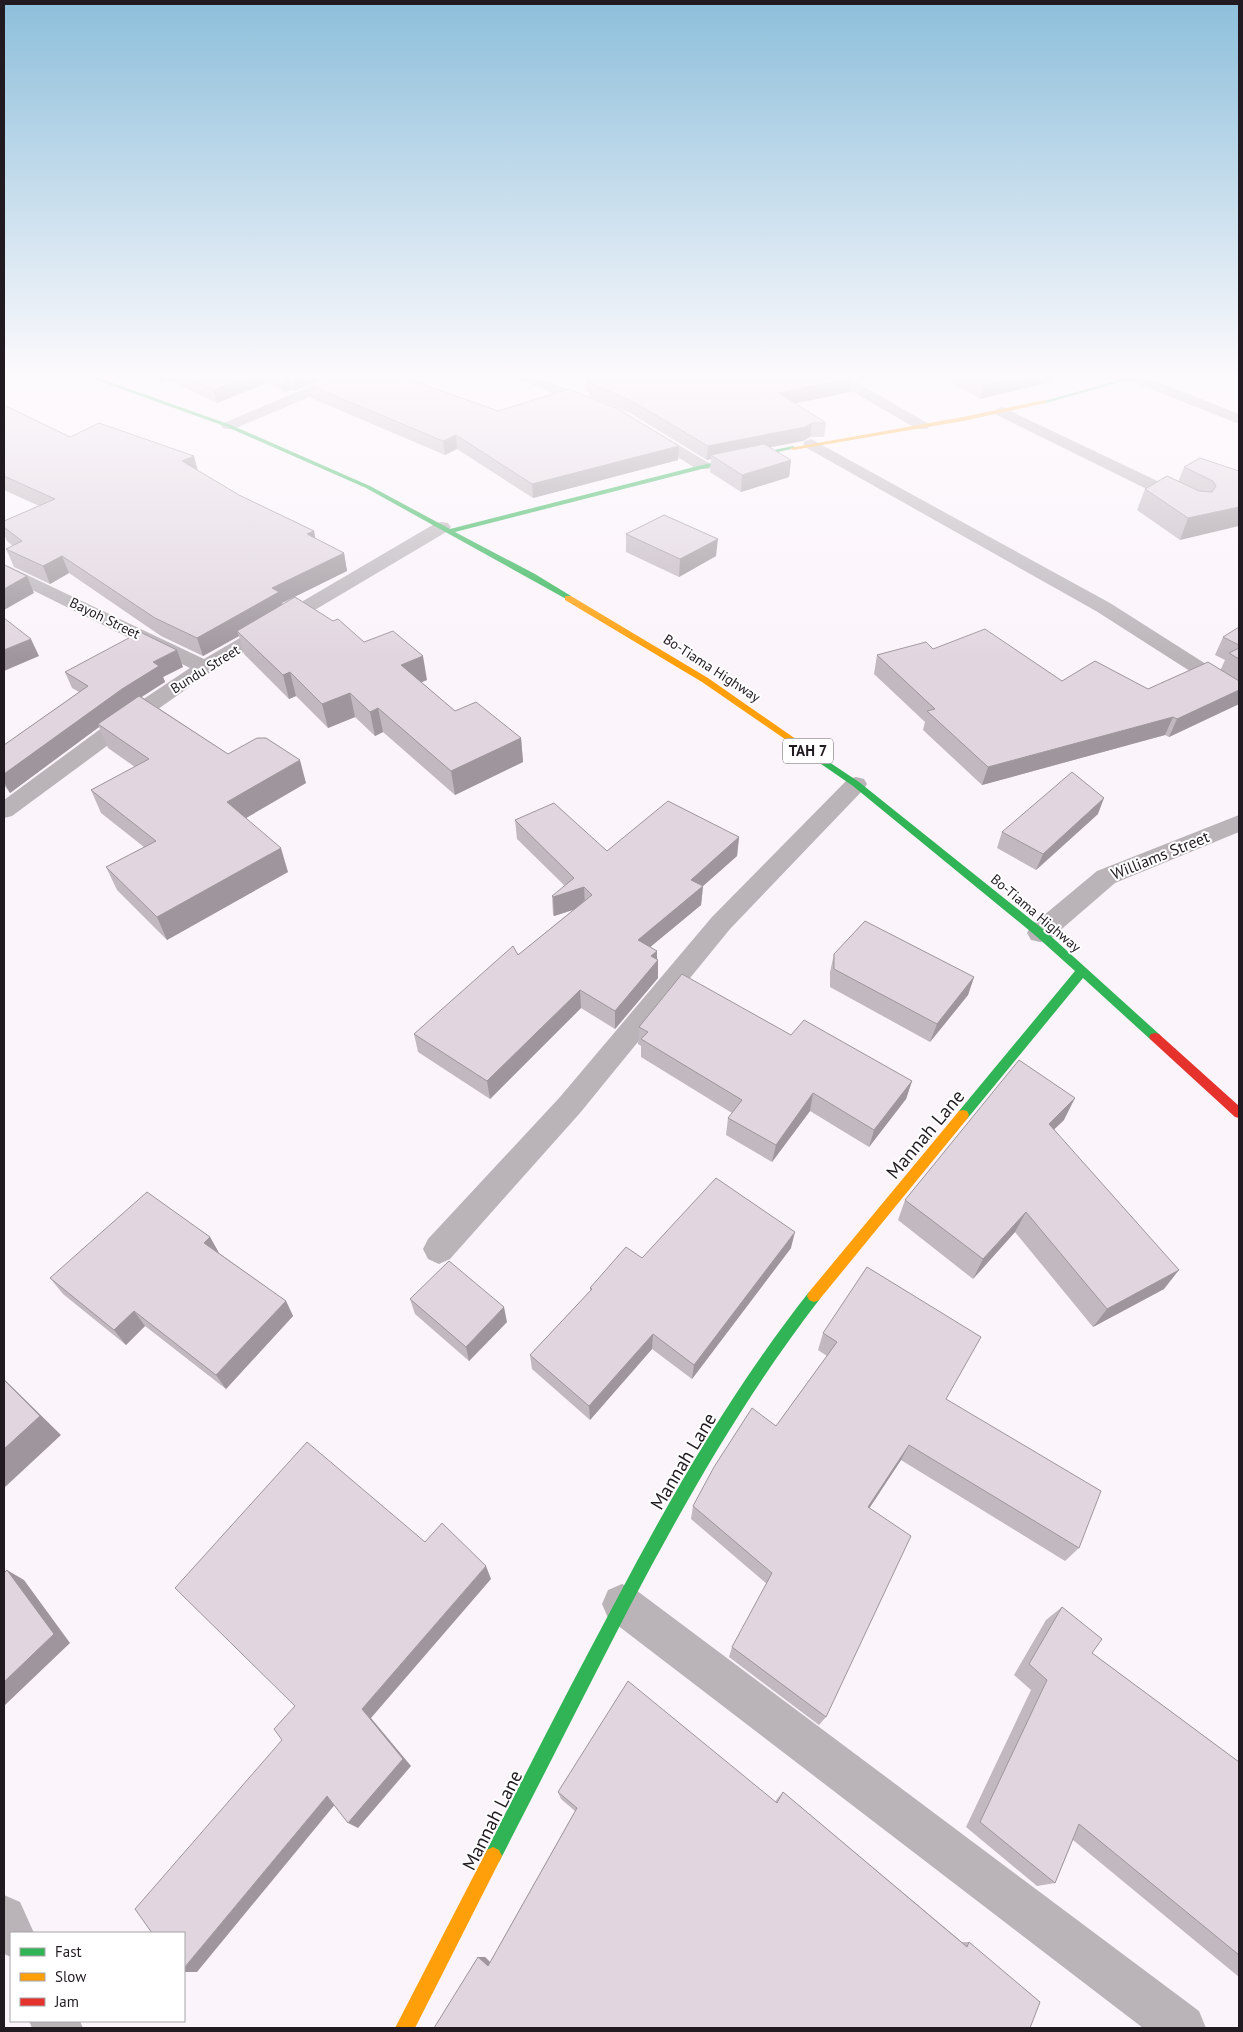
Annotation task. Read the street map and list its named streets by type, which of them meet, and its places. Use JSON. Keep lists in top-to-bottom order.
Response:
{
  "streets": {
    "main road": ["Bo-Tiama Highway", "TAH 7", "Mannah Lane"],
    "street": ["Bayoh Street", "Bundu Street", "Williams Street"]
  },
  "crossings": [
    ["Bayoh Street", "Bundu Street"],
    ["Bo-Tiama Highway", "Bundu Street"],
    ["Bo-Tiama Highway", "Williams Street"],
    ["Bo-Tiama Highway", "Mannah Lane"]
  ],
  "legend": ["Fast", "Slow", "Jam"]
}
